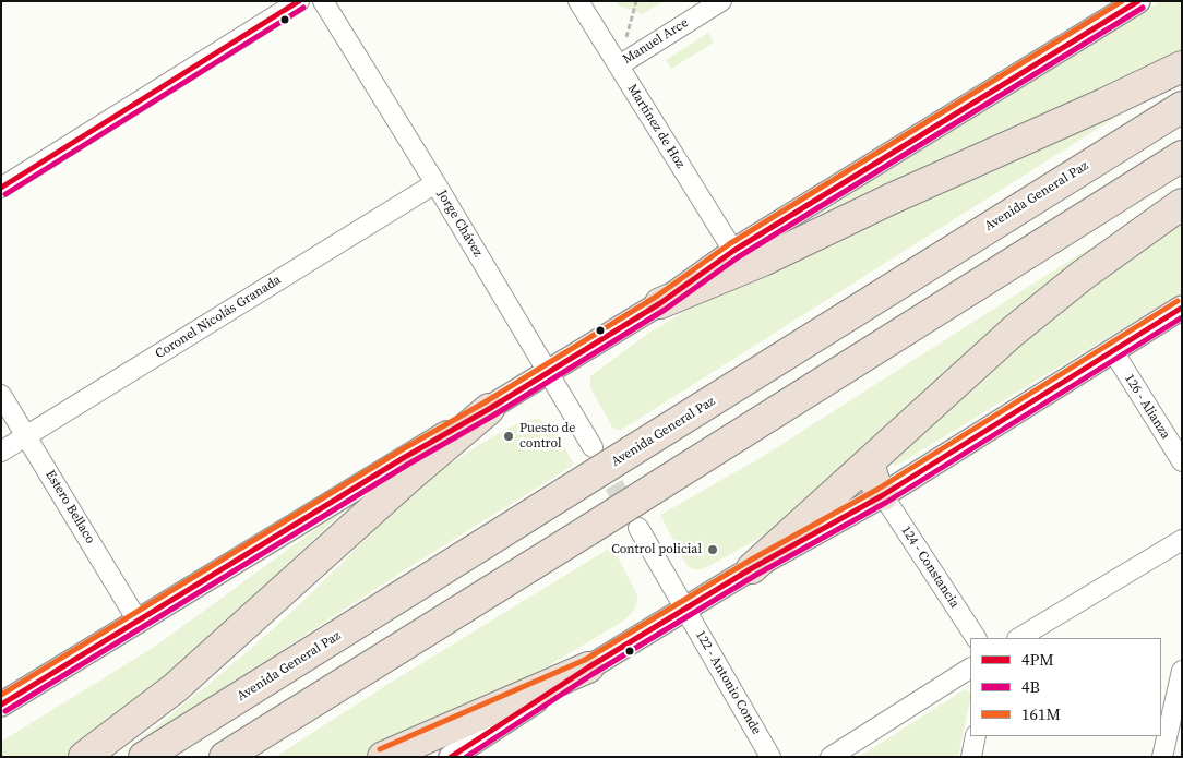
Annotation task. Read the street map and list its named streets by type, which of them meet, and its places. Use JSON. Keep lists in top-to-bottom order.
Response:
{
  "streets": {
    "highway": ["Avenida General Paz"],
    "street": [
      "Manuel Arce",
      "Martínez de Hoz",
      "Jorge Chávez",
      "Coronel Nicolás Granada",
      "126 - Alianza",
      "Estero Bellaco",
      "124 - Constancia",
      "122 - Antonio Conde"
    ]
  },
  "crossings": [
    ["Manuel Arce", "Martínez de Hoz"],
    ["Jorge Chávez", "Coronel Nicolás Granada"],
    ["Coronel Nicolás Granada", "Estero Bellaco"]
  ],
  "places": ["Puesto de control", "Control policial"],
  "lines": ["transit line 4PM", "transit line 161M", "transit line 4B"],
  "legend": ["4PM", "4B", "161M"]
}
